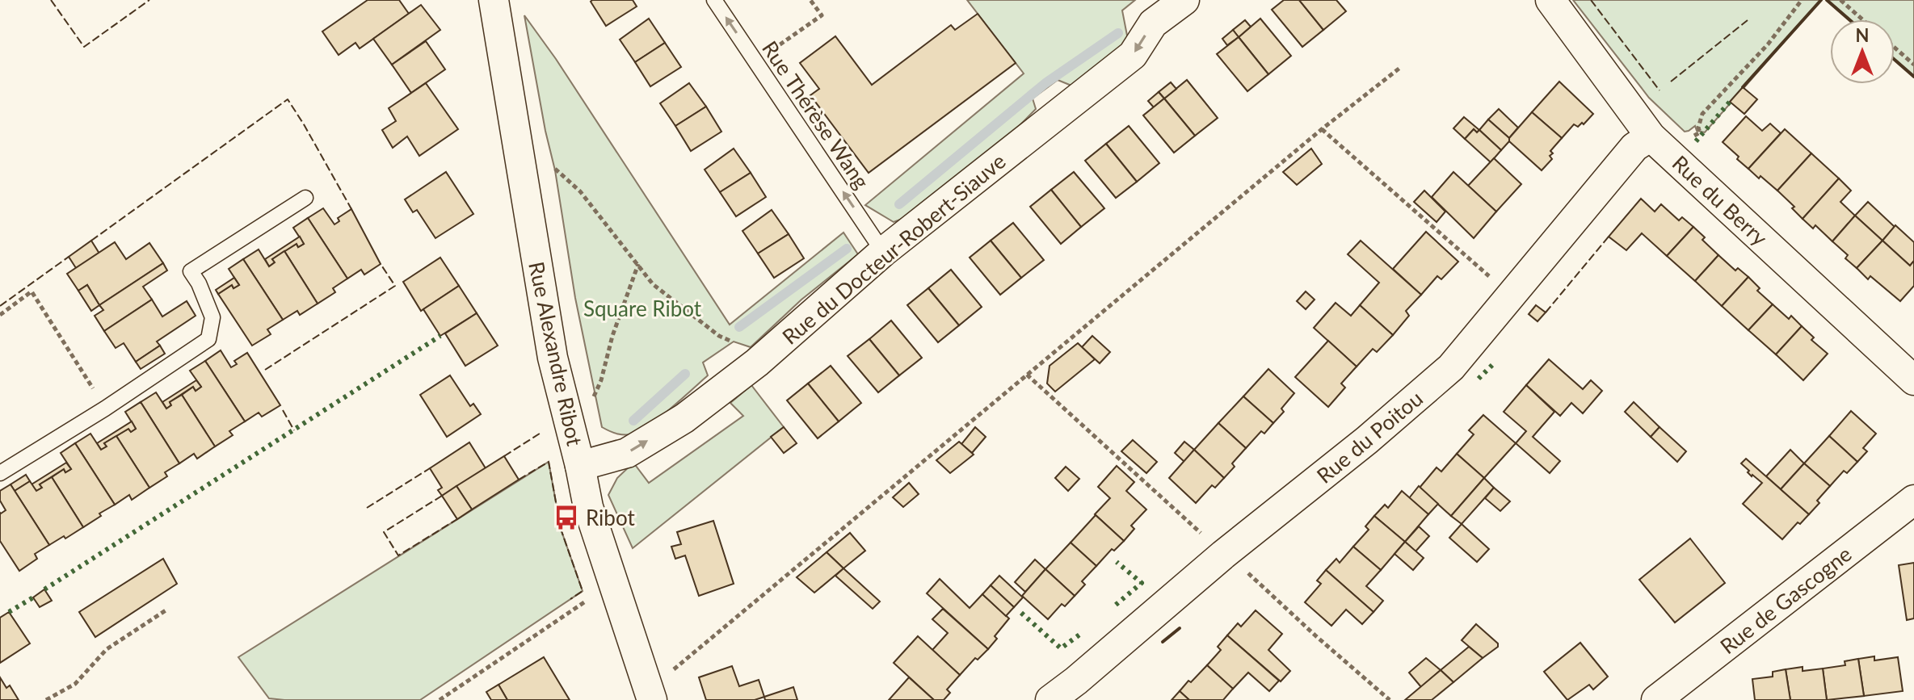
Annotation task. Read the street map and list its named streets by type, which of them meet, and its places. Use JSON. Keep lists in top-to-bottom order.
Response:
{
  "streets": {
    "street": [
      "Rue du Berry",
      "Rue du Docteur-Robert-Siauve",
      "Rue Alexandre Ribot",
      "Rue du Poitou",
      "Rue de Gascogne"
    ],
    "lane": ["Rue Thérèse Wang"]
  },
  "crossings": [
    ["Rue Thérèse Wang", "Rue du Docteur-Robert-Siauve"],
    ["Rue du Berry", "Rue du Poitou"],
    ["Rue du Docteur-Robert-Siauve", "Rue Alexandre Ribot"]
  ],
  "one_way": ["Rue Thérèse Wang"],
  "parks": ["Square Ribot"],
  "places": {
    "bus stop": ["Ribot"]
  },
  "north": "top"
}
